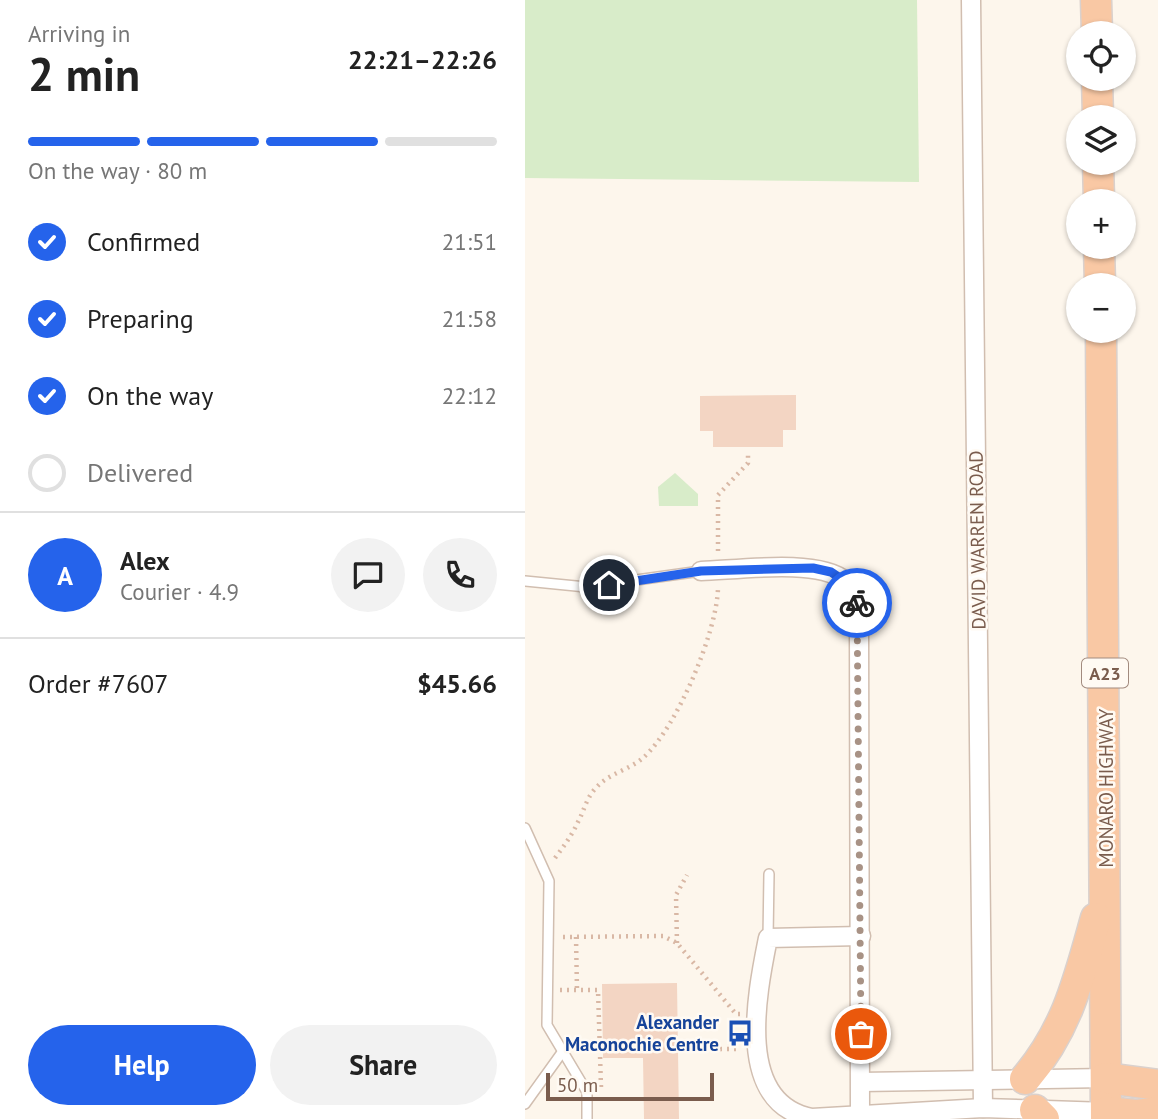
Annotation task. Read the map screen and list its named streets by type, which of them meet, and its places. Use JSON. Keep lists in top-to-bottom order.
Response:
{
  "streets": {
    "highway": ["A23", "MONARO HIGHWAY"],
    "street": ["DAVID WARREN ROAD"]
  },
  "places": {
    "bus stop": ["Alexander Maconochie Centre"]
  },
  "scale_bar": "50 m",
  "page": {
    "heading": ["2 min", "Arriving in", "22:21–22:26"],
    "panel": [
      "Alex",
      "Courier · 4.9",
      "Order #7607",
      "$45.66"
    ],
    "map_buttons": ["+", "−"],
    "bar": "On the way · 80 m",
    "list": [
      ["Confirmed", "21:51"],
      ["Preparing", "21:58"],
      ["On the way", "22:12"],
      "Delivered"
    ],
    "round": "A",
    "buttons": ["Help", "Share"],
    "scale": "50 m"
  }
}
